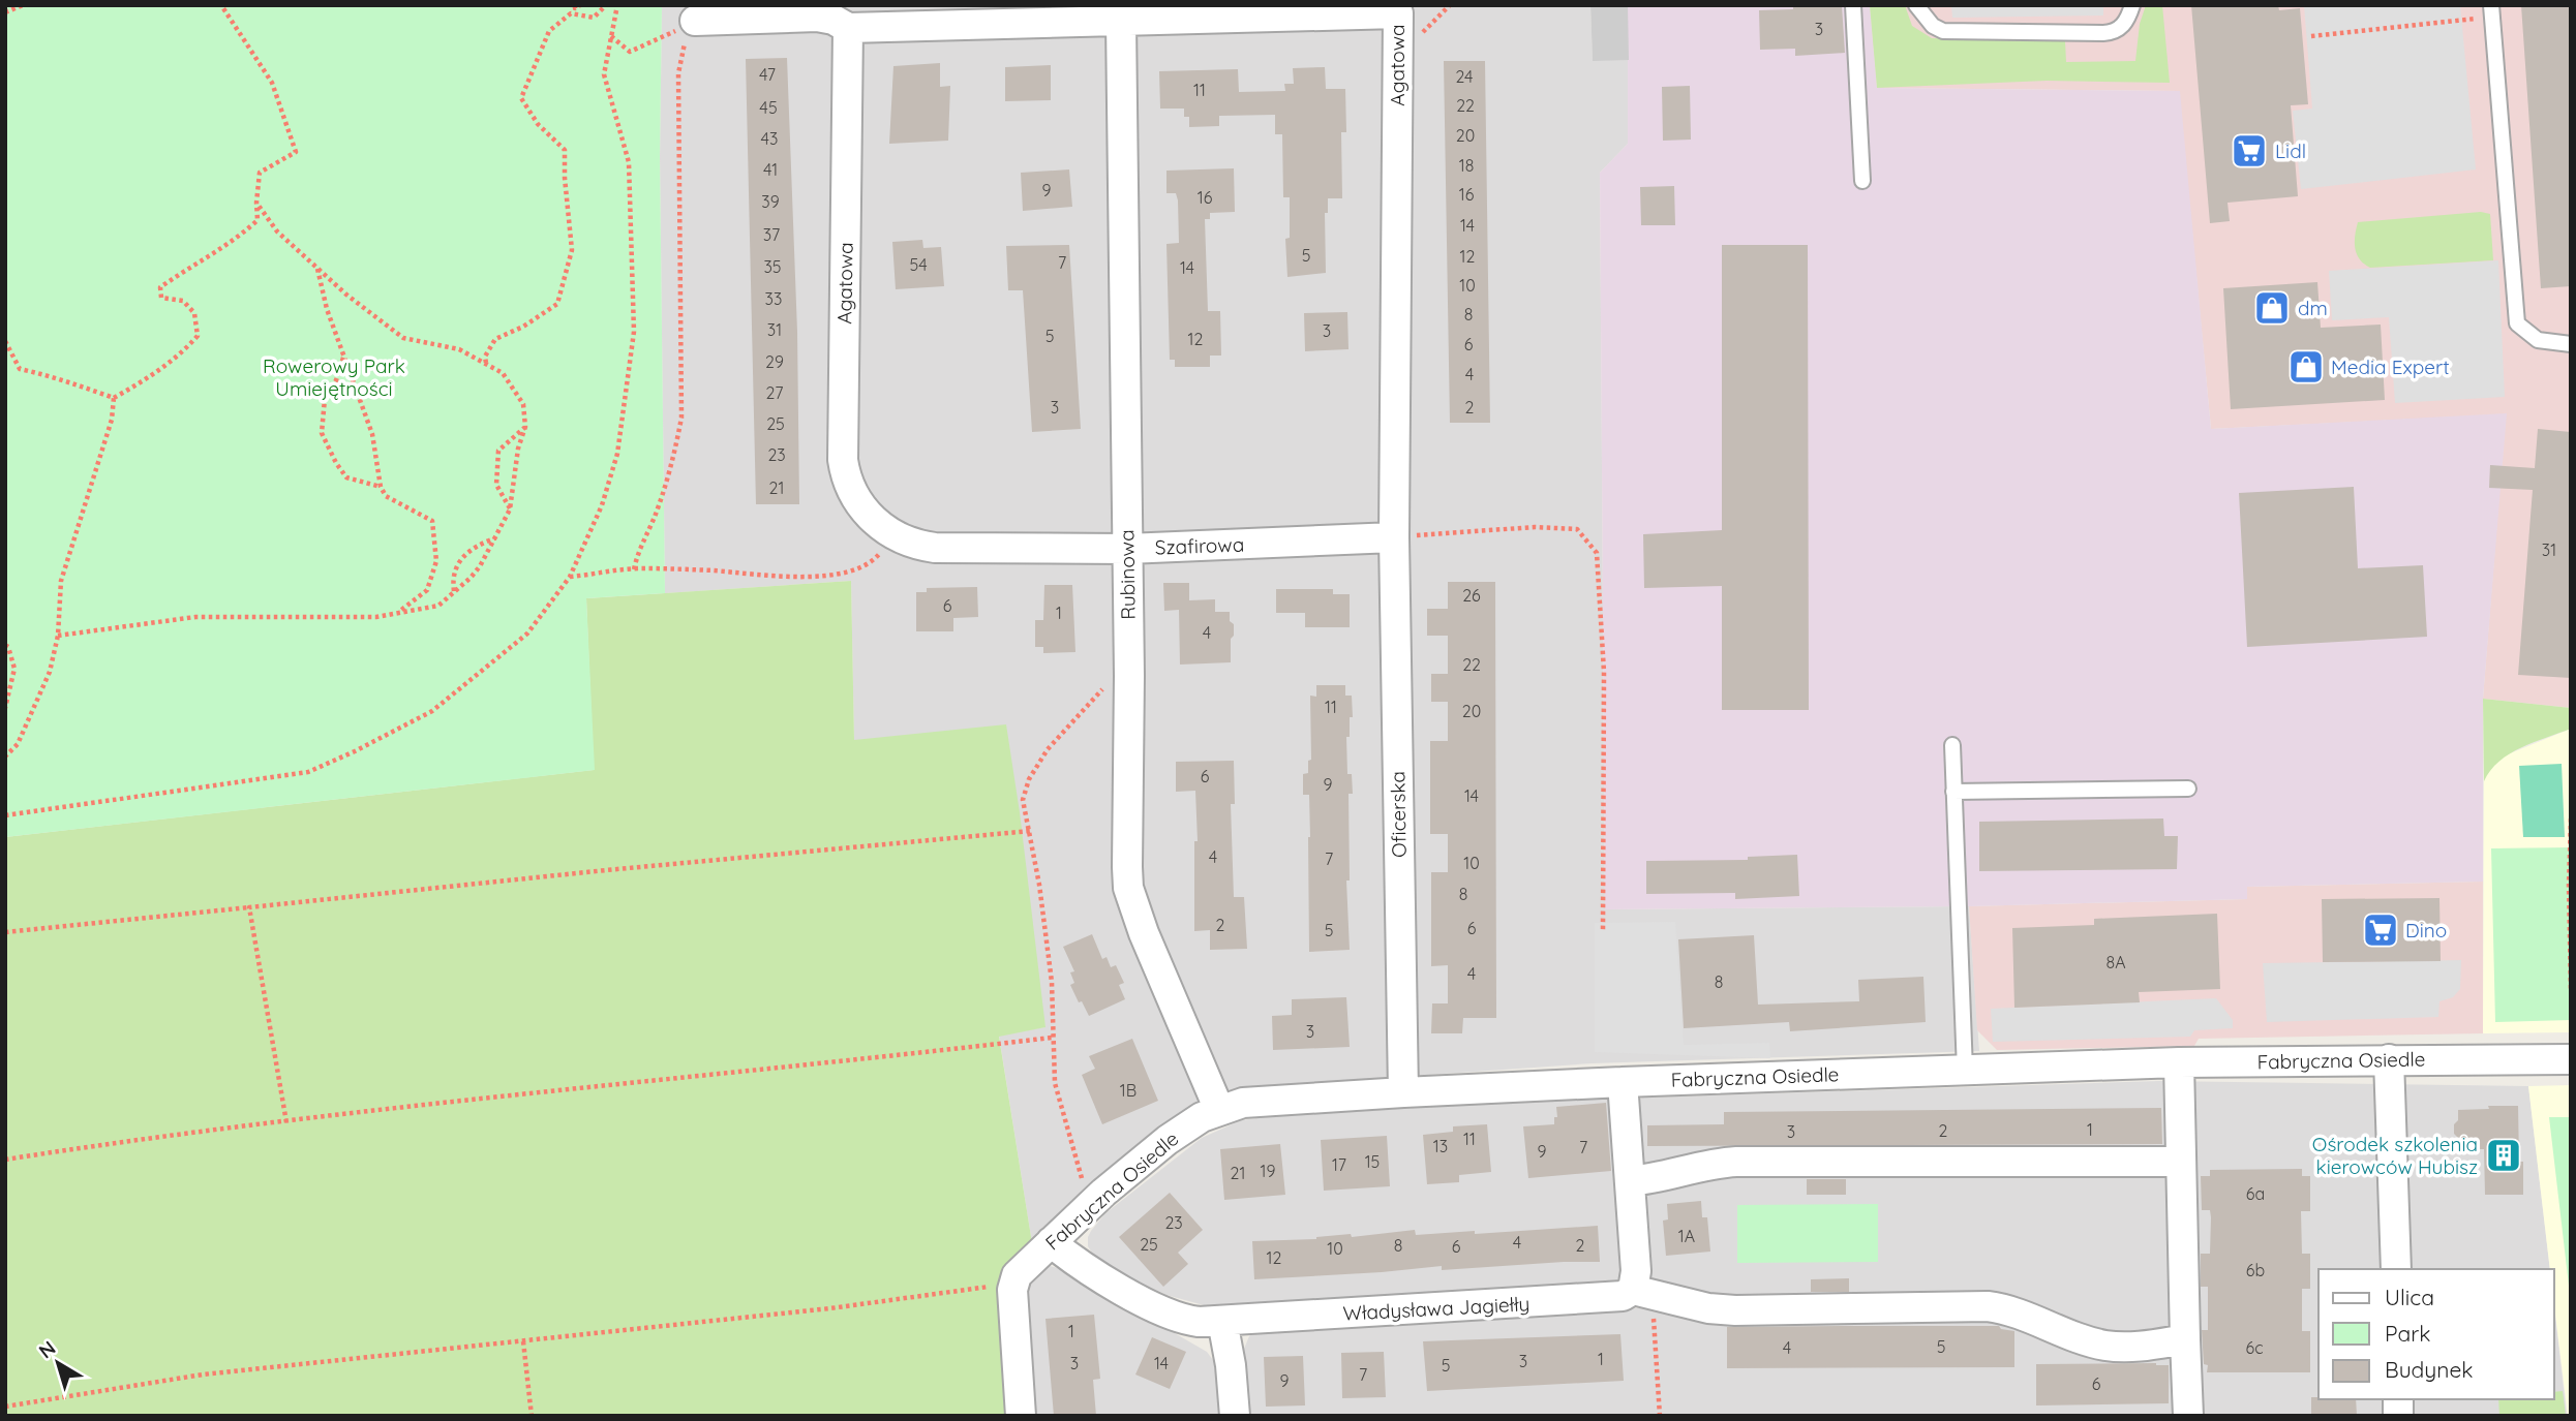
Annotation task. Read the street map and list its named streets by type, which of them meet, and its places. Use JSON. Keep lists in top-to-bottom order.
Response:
{
  "streets": {
    "street": [
      "Agatowa",
      "Szafirowa",
      "Rubinowa",
      "Oficerska",
      "Fabryczna Osiedle",
      "Władysława Jagiełły"
    ]
  },
  "crossings": [
    ["Agatowa", "Szafirowa"],
    ["Agatowa", "Rubinowa"],
    ["Agatowa", "Oficerska"],
    ["Szafirowa", "Rubinowa"],
    ["Szafirowa", "Oficerska"],
    ["Rubinowa", "Fabryczna Osiedle"],
    ["Oficerska", "Fabryczna Osiedle"],
    ["Fabryczna Osiedle", "Władysława Jagiełły"]
  ],
  "parks": ["Rowerowy Park Umiejętności"],
  "places": {
    "supermarket": ["Lidl", "Dino"],
    "shop": ["dm", "Media Expert"],
    "building": ["Ośrodek szkolenia kierowców Hubisz"]
  },
  "house_numbers": [
    "3",
    "47",
    "24",
    "11",
    "22",
    "45",
    "20",
    "43",
    "18",
    "41",
    "9",
    "16",
    "16",
    "39",
    "14",
    "37",
    "5",
    "12",
    "7",
    "54",
    "35",
    "14",
    "10",
    "33",
    "8",
    "31",
    "3",
    "5",
    "12",
    "6",
    "29",
    "4",
    "27",
    "3",
    "2",
    "25",
    "23",
    "21",
    "31",
    "26",
    "6",
    "1",
    "4",
    "22",
    "11",
    "20",
    "6",
    "9",
    "14",
    "4",
    "7",
    "10",
    "8",
    "2",
    "6",
    "5",
    "8A",
    "4",
    "8",
    "3",
    "1B",
    "1",
    "2",
    "3",
    "11",
    "13",
    "7",
    "9",
    "15",
    "17",
    "19",
    "21",
    "6a",
    "23",
    "1A",
    "4",
    "25",
    "8",
    "2",
    "6",
    "10",
    "12",
    "6b",
    "1",
    "5",
    "4",
    "6c",
    "1",
    "3",
    "3",
    "14",
    "5",
    "7",
    "9",
    "6"
  ],
  "legend": ["Ulica", "Park", "Budynek"],
  "north": "top left"
}
